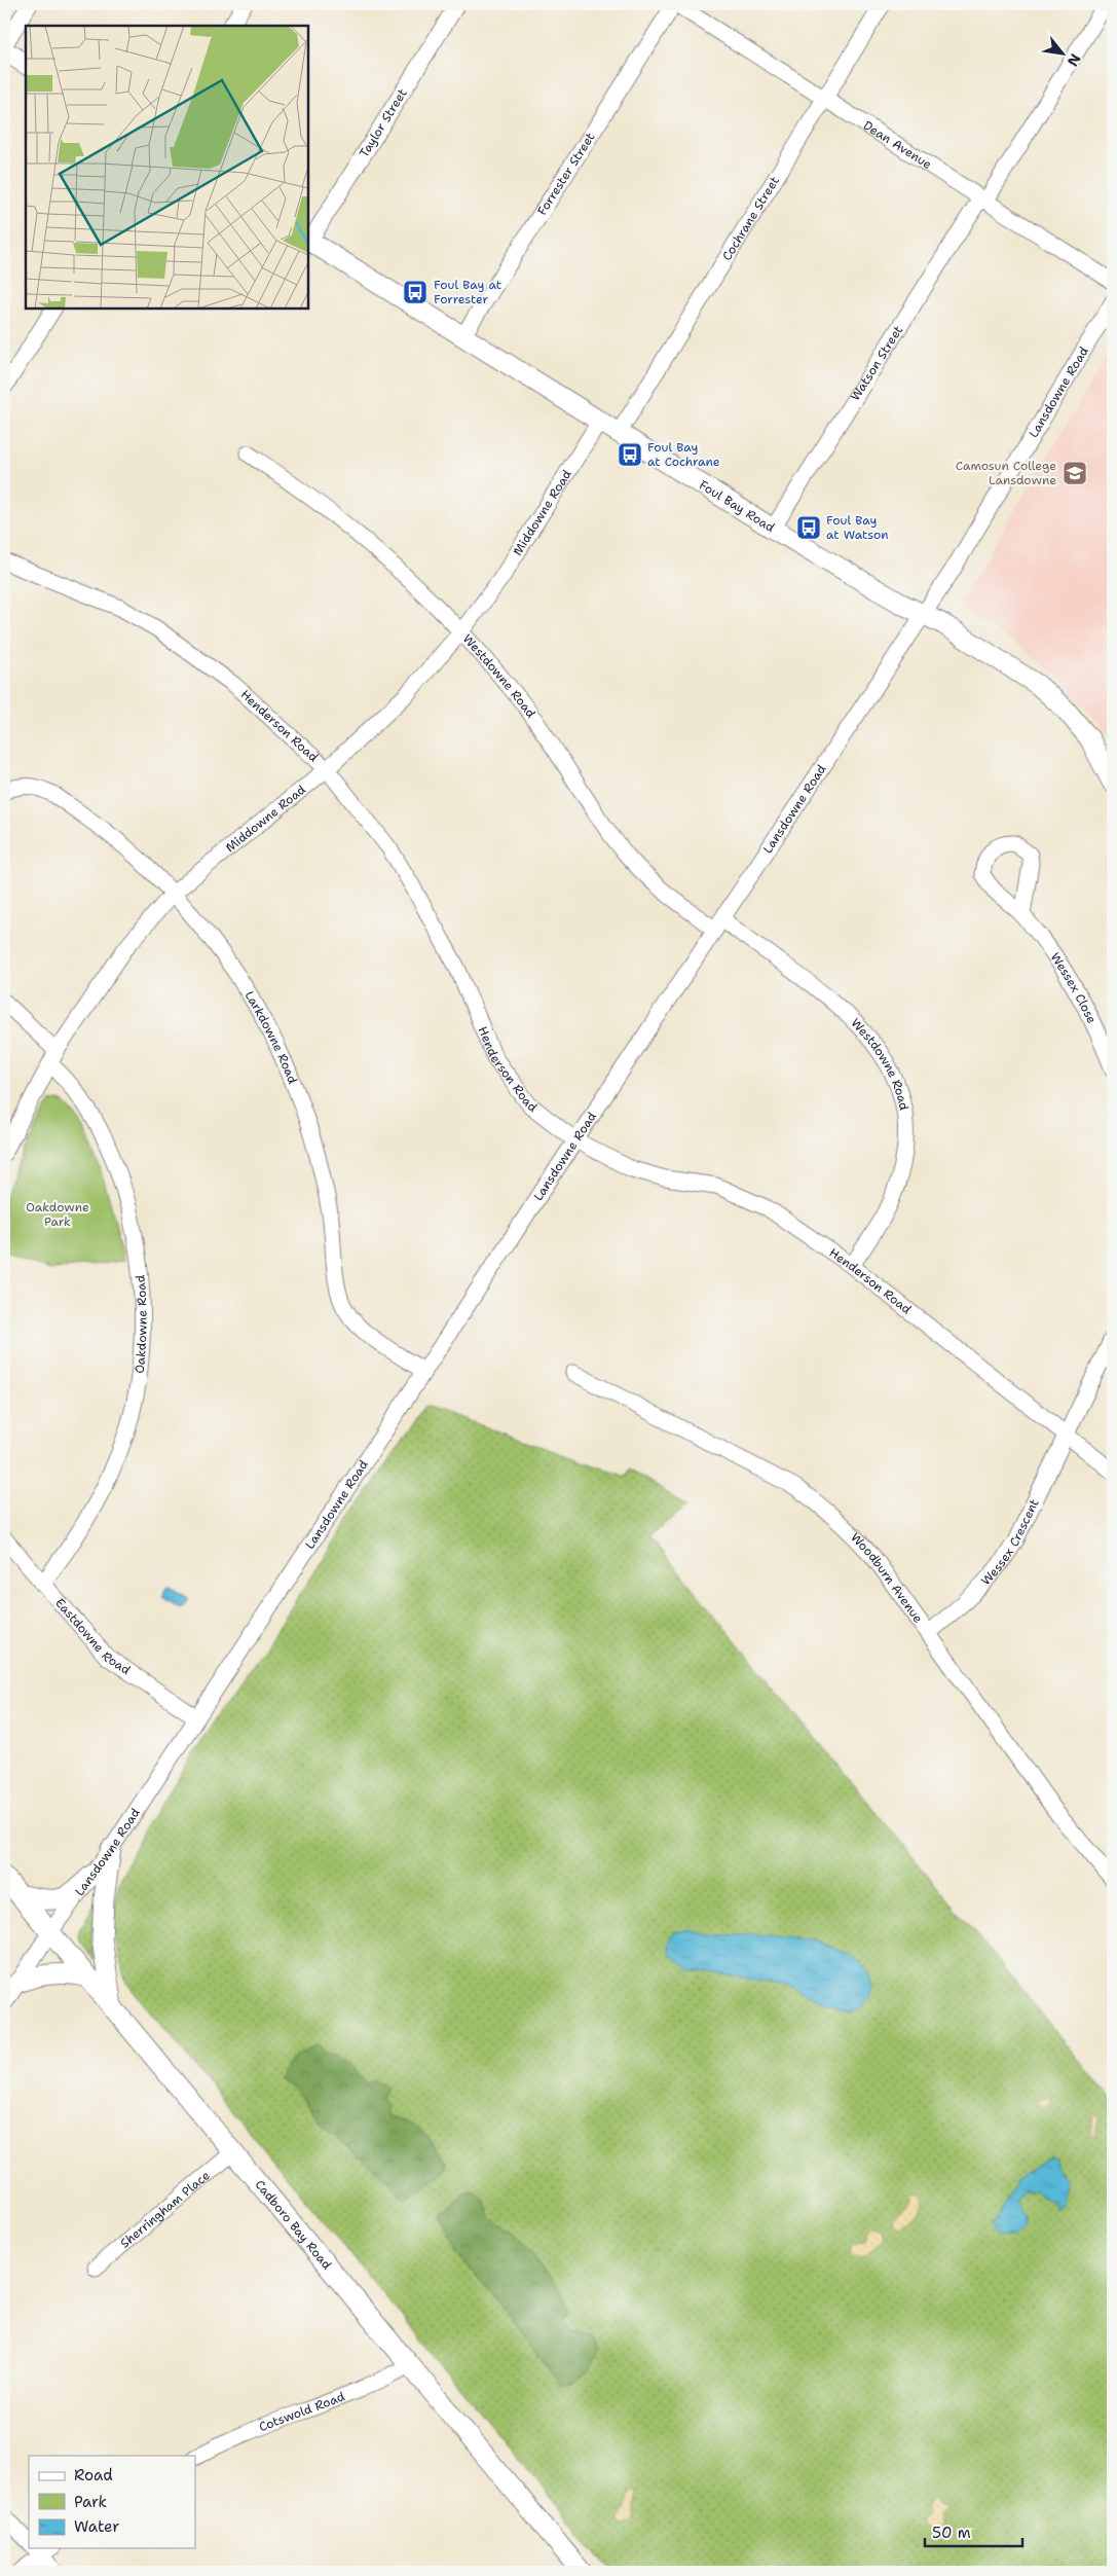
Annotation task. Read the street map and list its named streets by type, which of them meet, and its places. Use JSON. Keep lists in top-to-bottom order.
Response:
{
  "streets": {
    "main road": ["Foul Bay Road", "Cadboro Bay Road"],
    "street": [
      "Taylor Street",
      "Dean Avenue",
      "Forrester Street",
      "Cochrane Street",
      "Watson Street",
      "Lansdowne Road",
      "Middowne Road",
      "Westdowne Road",
      "Henderson Road",
      "Wessex Close",
      "Larkdowne Road",
      "Oakdowne Road",
      "Wessex Crescent",
      "Woodburn Avenue",
      "Eastdowne Road",
      "Sherringham Place",
      "Cotswold Road"
    ]
  },
  "crossings": [
    ["Taylor Street", "Foul Bay Road"],
    ["Dean Avenue", "Forrester Street"],
    ["Dean Avenue", "Cochrane Street"],
    ["Dean Avenue", "Watson Street"],
    ["Forrester Street", "Foul Bay Road"],
    ["Cochrane Street", "Foul Bay Road"],
    ["Watson Street", "Foul Bay Road"],
    ["Lansdowne Road", "Foul Bay Road"],
    ["Lansdowne Road", "Westdowne Road"],
    ["Lansdowne Road", "Henderson Road"],
    ["Lansdowne Road", "Larkdowne Road"],
    ["Lansdowne Road", "Eastdowne Road"],
    ["Lansdowne Road", "Cadboro Bay Road"],
    ["Foul Bay Road", "Middowne Road"],
    ["Middowne Road", "Westdowne Road"],
    ["Middowne Road", "Henderson Road"],
    ["Middowne Road", "Larkdowne Road"],
    ["Middowne Road", "Oakdowne Road"],
    ["Westdowne Road", "Henderson Road"],
    ["Henderson Road", "Wessex Crescent"],
    ["Oakdowne Road", "Eastdowne Road"],
    ["Wessex Crescent", "Woodburn Avenue"],
    ["Sherringham Place", "Cadboro Bay Road"],
    ["Cadboro Bay Road", "Cotswold Road"]
  ],
  "parks": ["Oakdowne Park"],
  "places": {
    "bus stop": ["Foul Bay at Forrester", "Foul Bay at Cochrane", "Foul Bay at Watson"],
    "school or university": ["Camosun College Lansdowne"]
  },
  "legend": ["Road", "Park", "Water"],
  "scale_bar": "50 m",
  "north": "bottom right"
}
